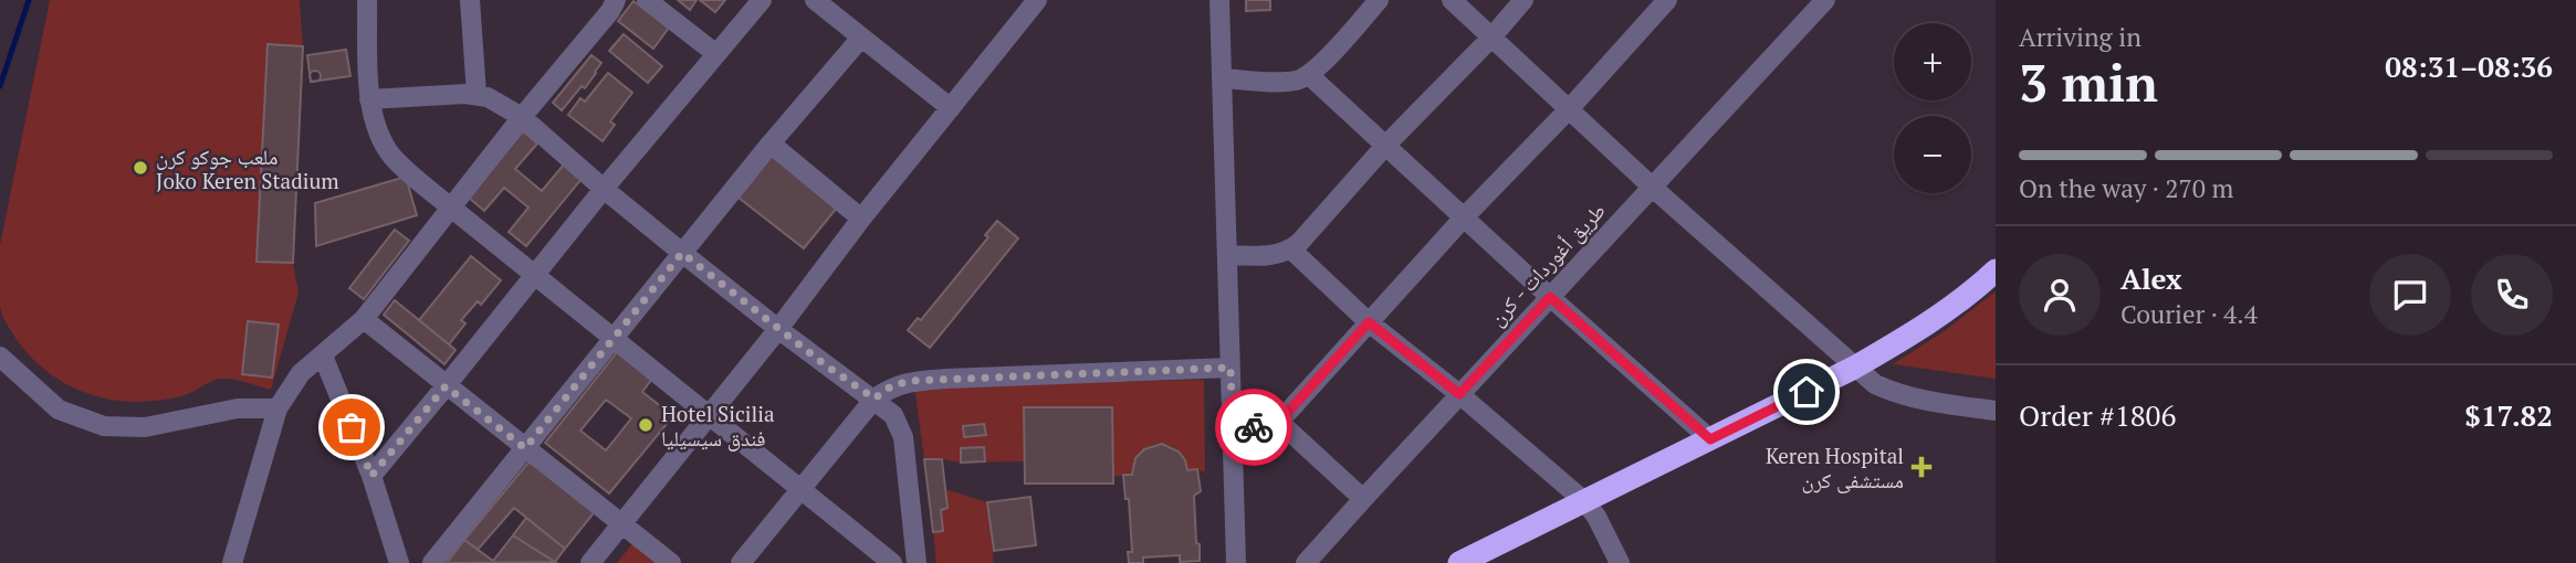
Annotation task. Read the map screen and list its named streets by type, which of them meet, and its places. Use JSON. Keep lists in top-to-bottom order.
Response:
{
  "streets": {
    "street": ["طريق أغوردات - كرن"]
  },
  "places": {
    "other": ["ملعب جوكو كرن Joko Keren Stadium", "Hotel Sicilia فندق سيسيليا"],
    "health": ["Keren Hospital مستشفى كرن"]
  },
  "page": {
    "heading": ["3 min", "Arriving in", "08:31–08:36"],
    "panel": [
      "Alex",
      "Courier · 4.4",
      "Order #1806",
      "$17.82"
    ],
    "map_buttons": ["+", "−"],
    "bar": "On the way · 270 m"
  }
}
